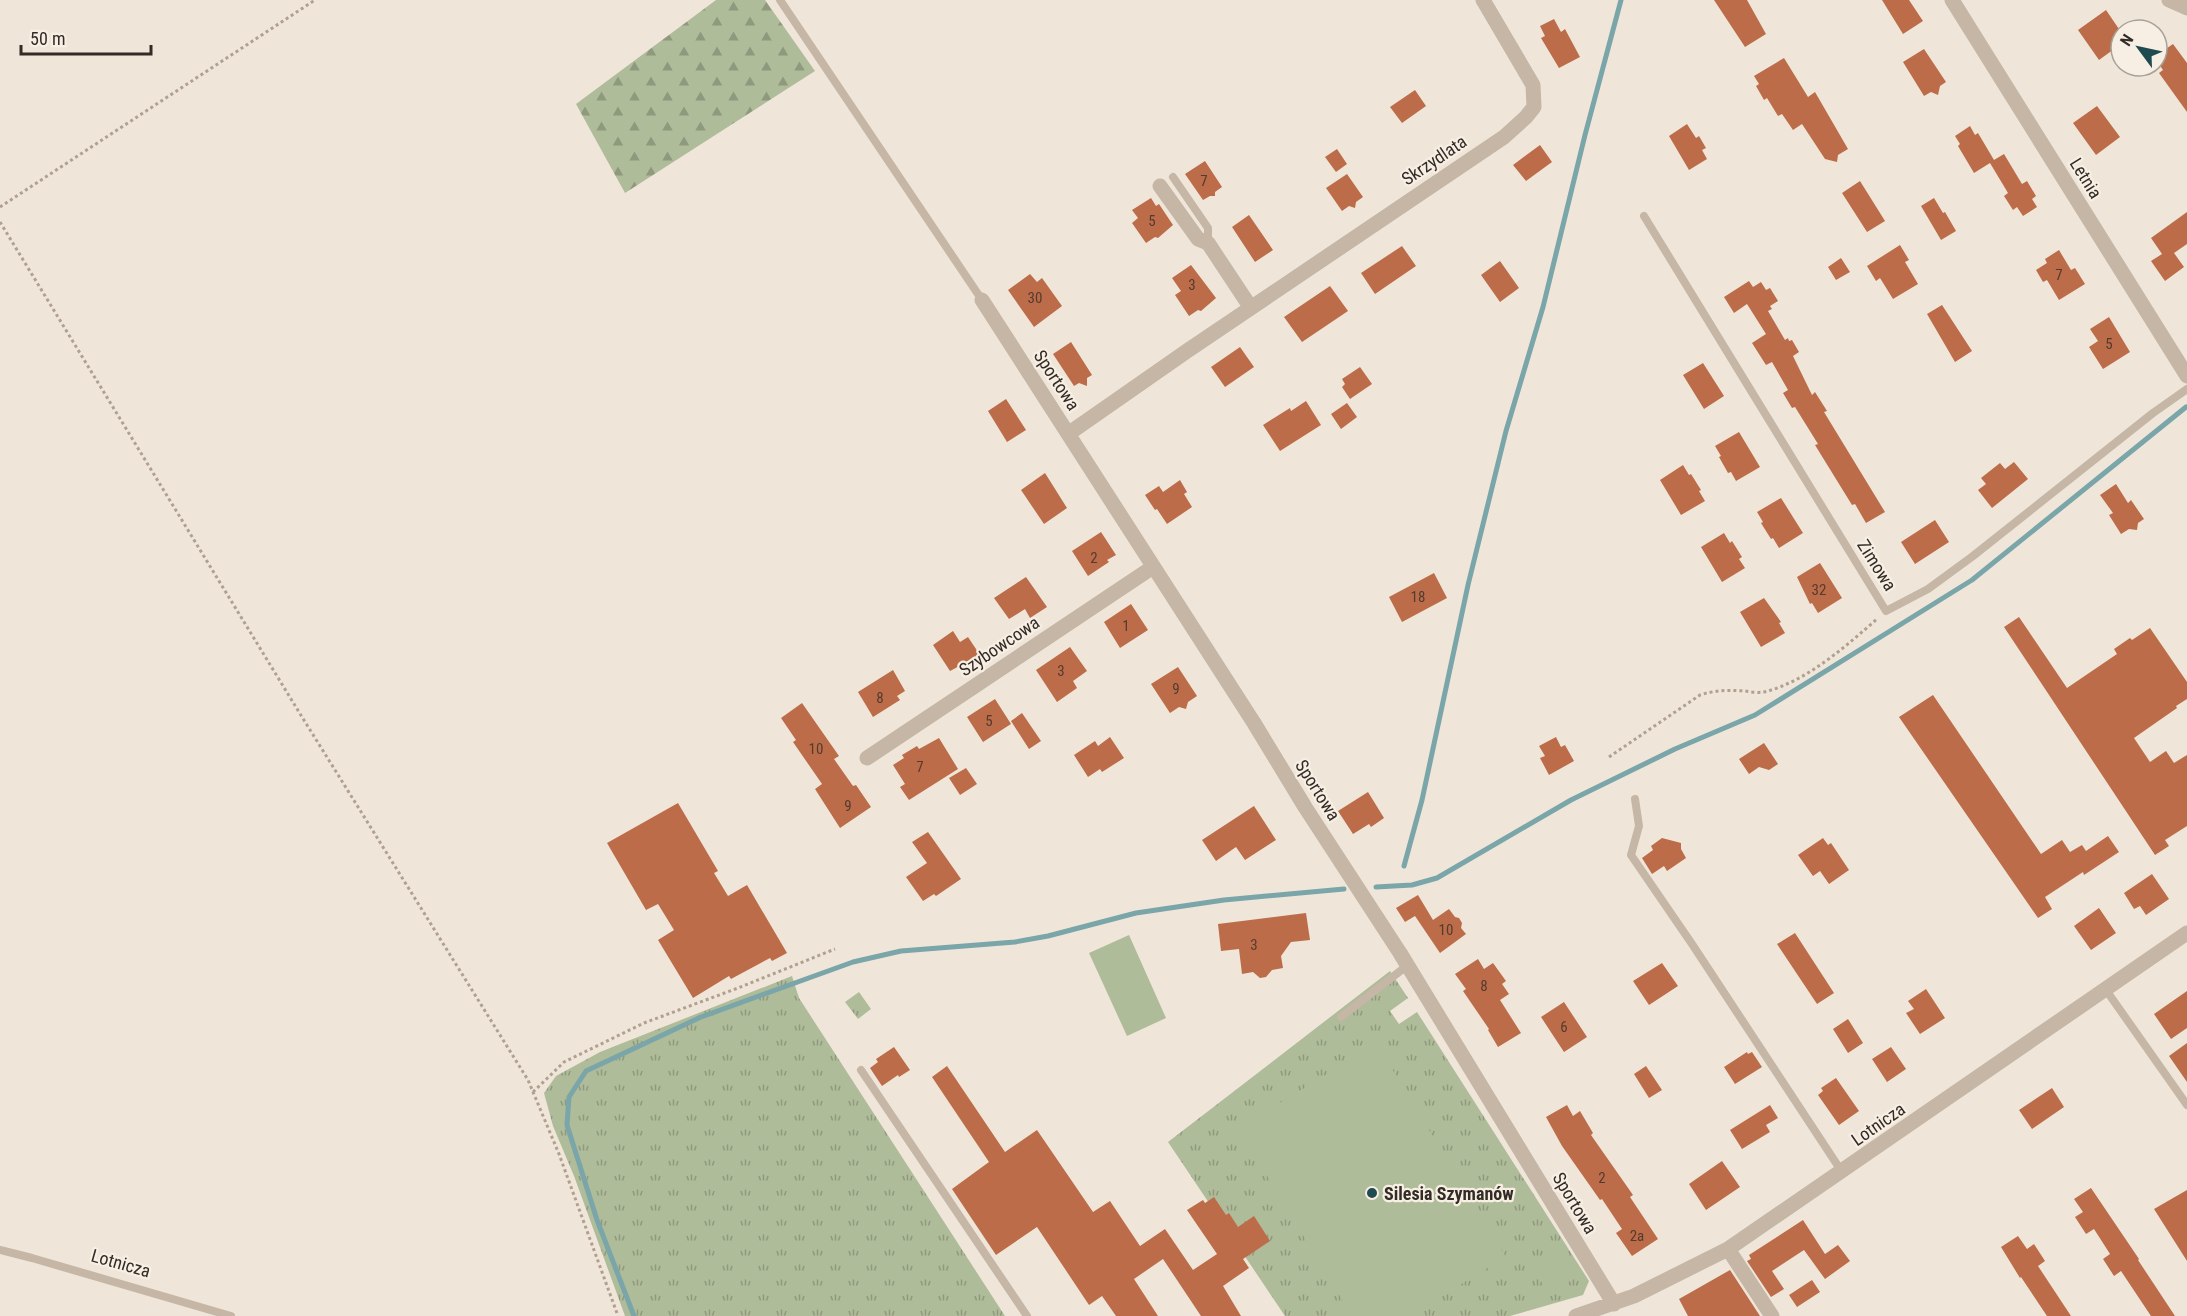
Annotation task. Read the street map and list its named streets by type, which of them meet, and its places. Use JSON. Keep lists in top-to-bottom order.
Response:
{
  "streets": {
    "street": [
      "Skrzydlata",
      "Letnia",
      "Sportowa",
      "Szybowcowa",
      "Lotnicza"
    ],
    "lane": ["Zimowa"]
  },
  "crossings": [
    ["Skrzydlata", "Sportowa"],
    ["Sportowa", "Szybowcowa"],
    ["Sportowa", "Lotnicza"]
  ],
  "places": ["Silesia Szymanów"],
  "house_numbers": [
    "7",
    "5",
    "7",
    "3",
    "30",
    "5",
    "2",
    "32",
    "18",
    "1",
    "3",
    "9",
    "8",
    "5",
    "10",
    "7",
    "9",
    "10",
    "3",
    "8",
    "6",
    "2",
    "2a"
  ],
  "scale_bar": "50 m",
  "north": "top left"
}
